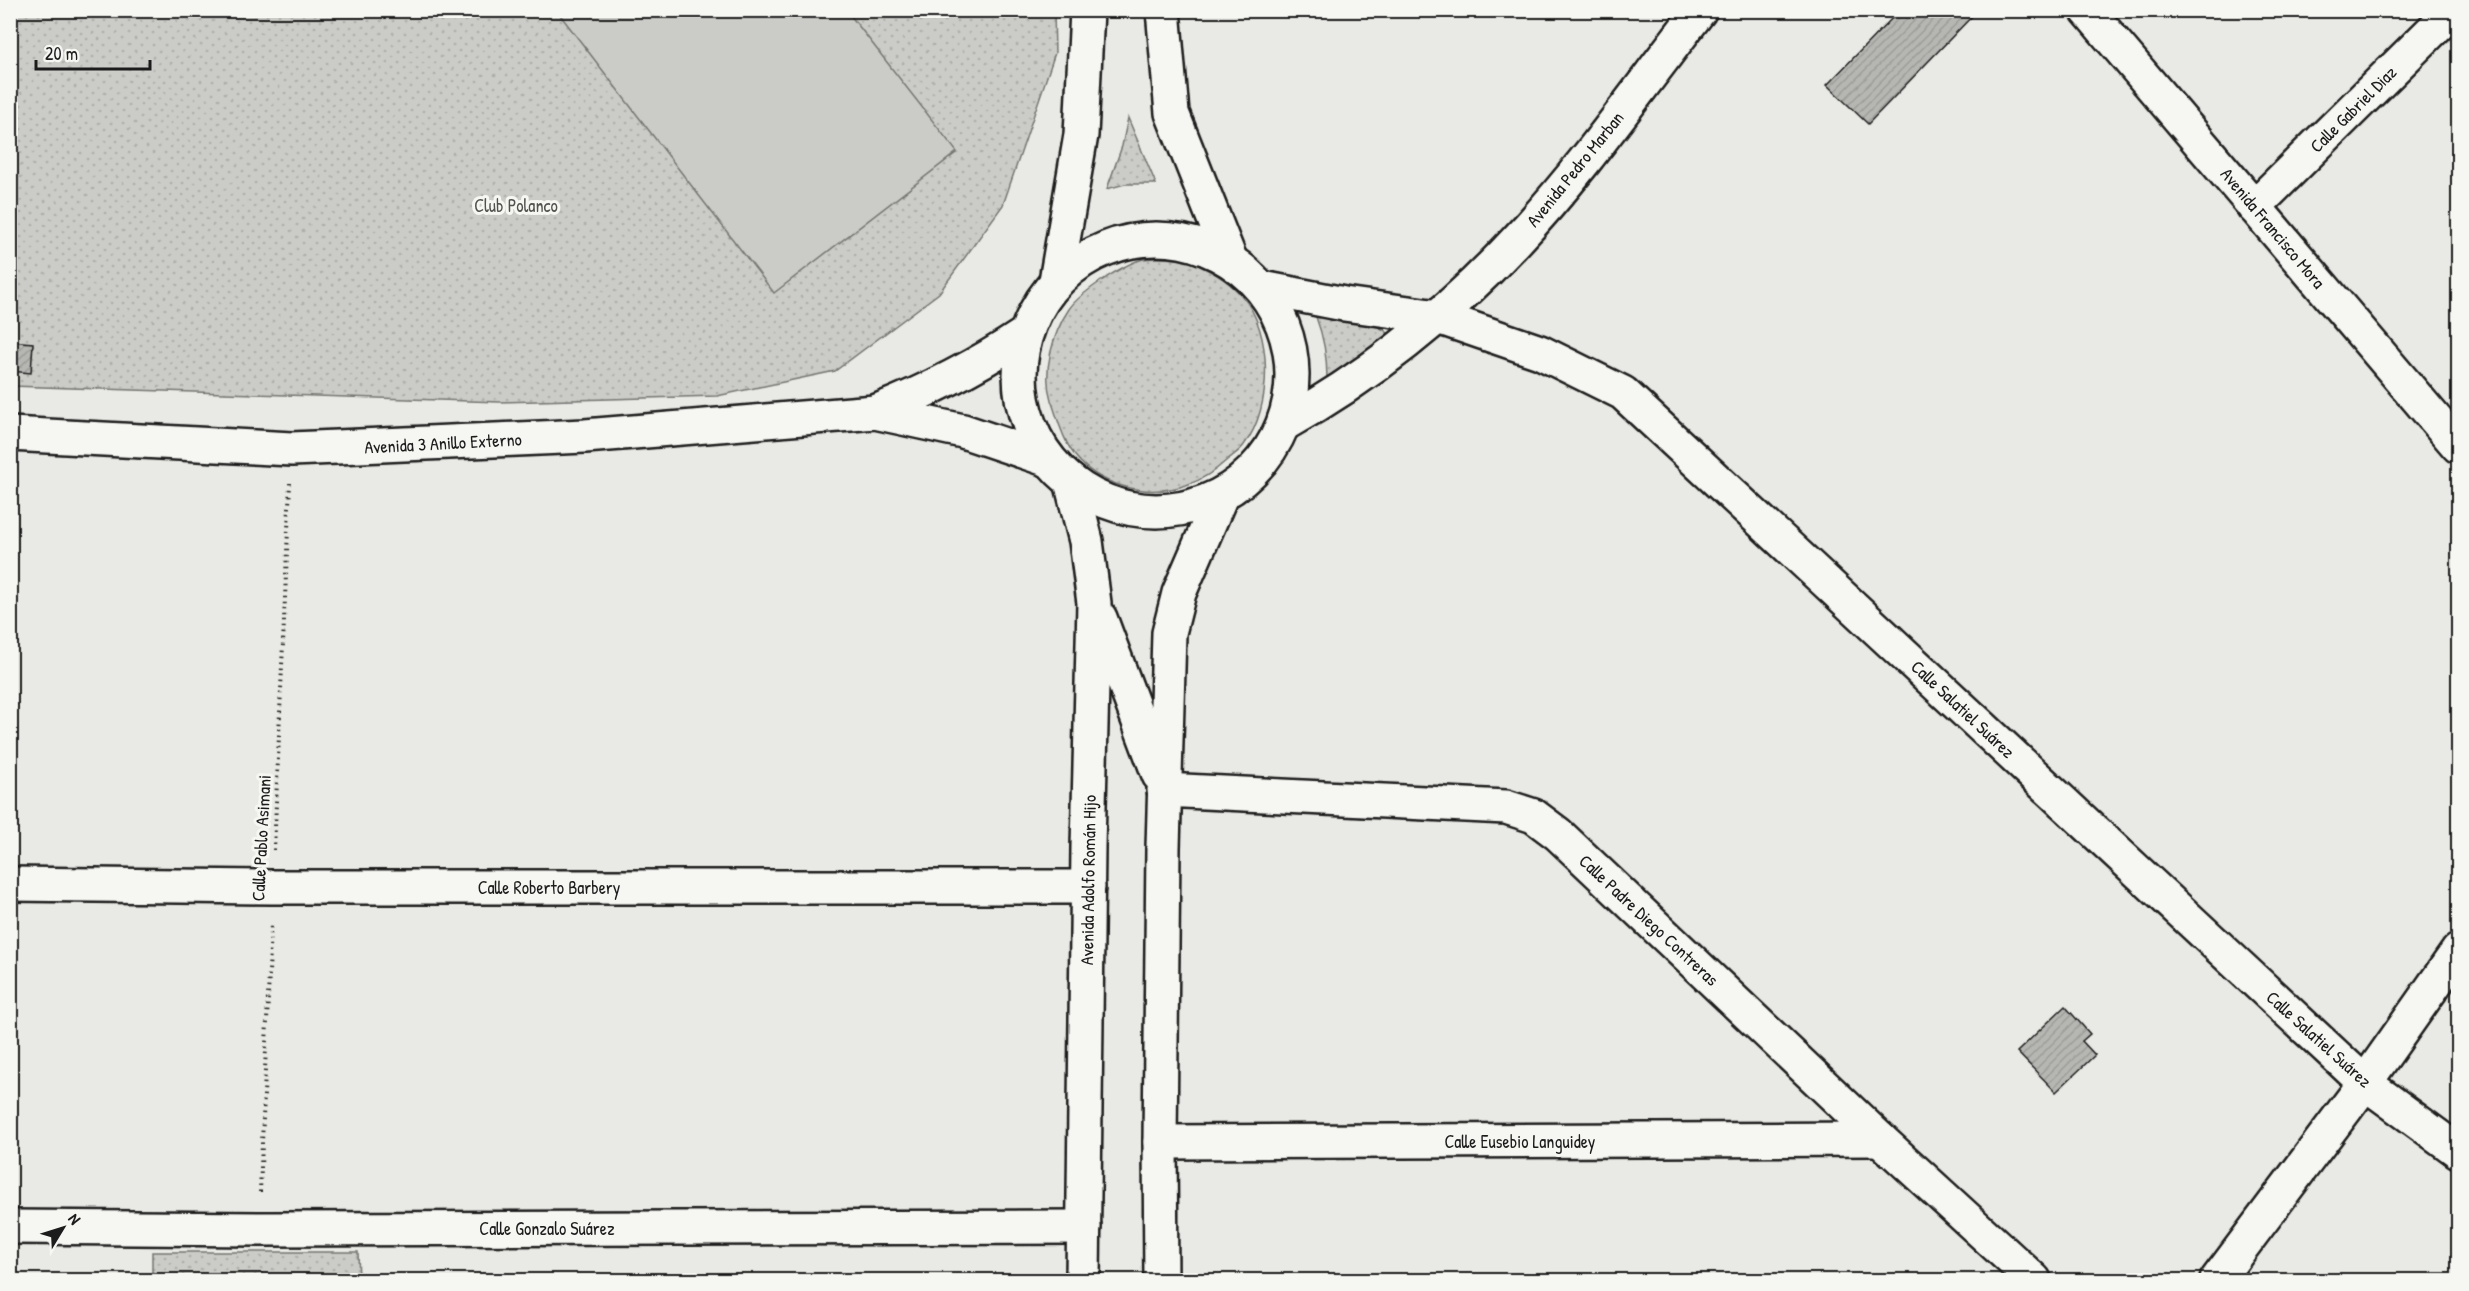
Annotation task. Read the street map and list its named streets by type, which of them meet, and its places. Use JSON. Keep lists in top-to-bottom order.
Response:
{
  "streets": {
    "street": [
      "Calle Gabriel Diaz",
      "Avenida Pedro Marban",
      "Avenida Francisco Mora",
      "Avenida 3 Anillo Externo",
      "Calle Salatiel Suárez",
      "Avenida Adolfo Román Hijo",
      "Calle Roberto Barbery",
      "Calle Padre Diego Contreras",
      "Calle Eusebio Languidey",
      "Calle Gonzalo Suárez"
    ],
    "path": ["Calle Pablo Asimani"]
  },
  "crossings": [
    ["Calle Gabriel Diaz", "Avenida Francisco Mora"],
    ["Avenida Pedro Marban", "Calle Salatiel Suárez"],
    ["Avenida 3 Anillo Externo", "Calle Pablo Asimani"],
    ["Avenida 3 Anillo Externo", "Avenida Adolfo Román Hijo"],
    ["Calle Pablo Asimani", "Calle Roberto Barbery"],
    ["Calle Pablo Asimani", "Calle Gonzalo Suárez"],
    ["Avenida Adolfo Román Hijo", "Calle Roberto Barbery"],
    ["Avenida Adolfo Román Hijo", "Calle Gonzalo Suárez"],
    ["Calle Padre Diego Contreras", "Calle Eusebio Languidey"]
  ],
  "parks": ["Club Polanco"],
  "scale_bar": "20 m",
  "north": "top right"
}
